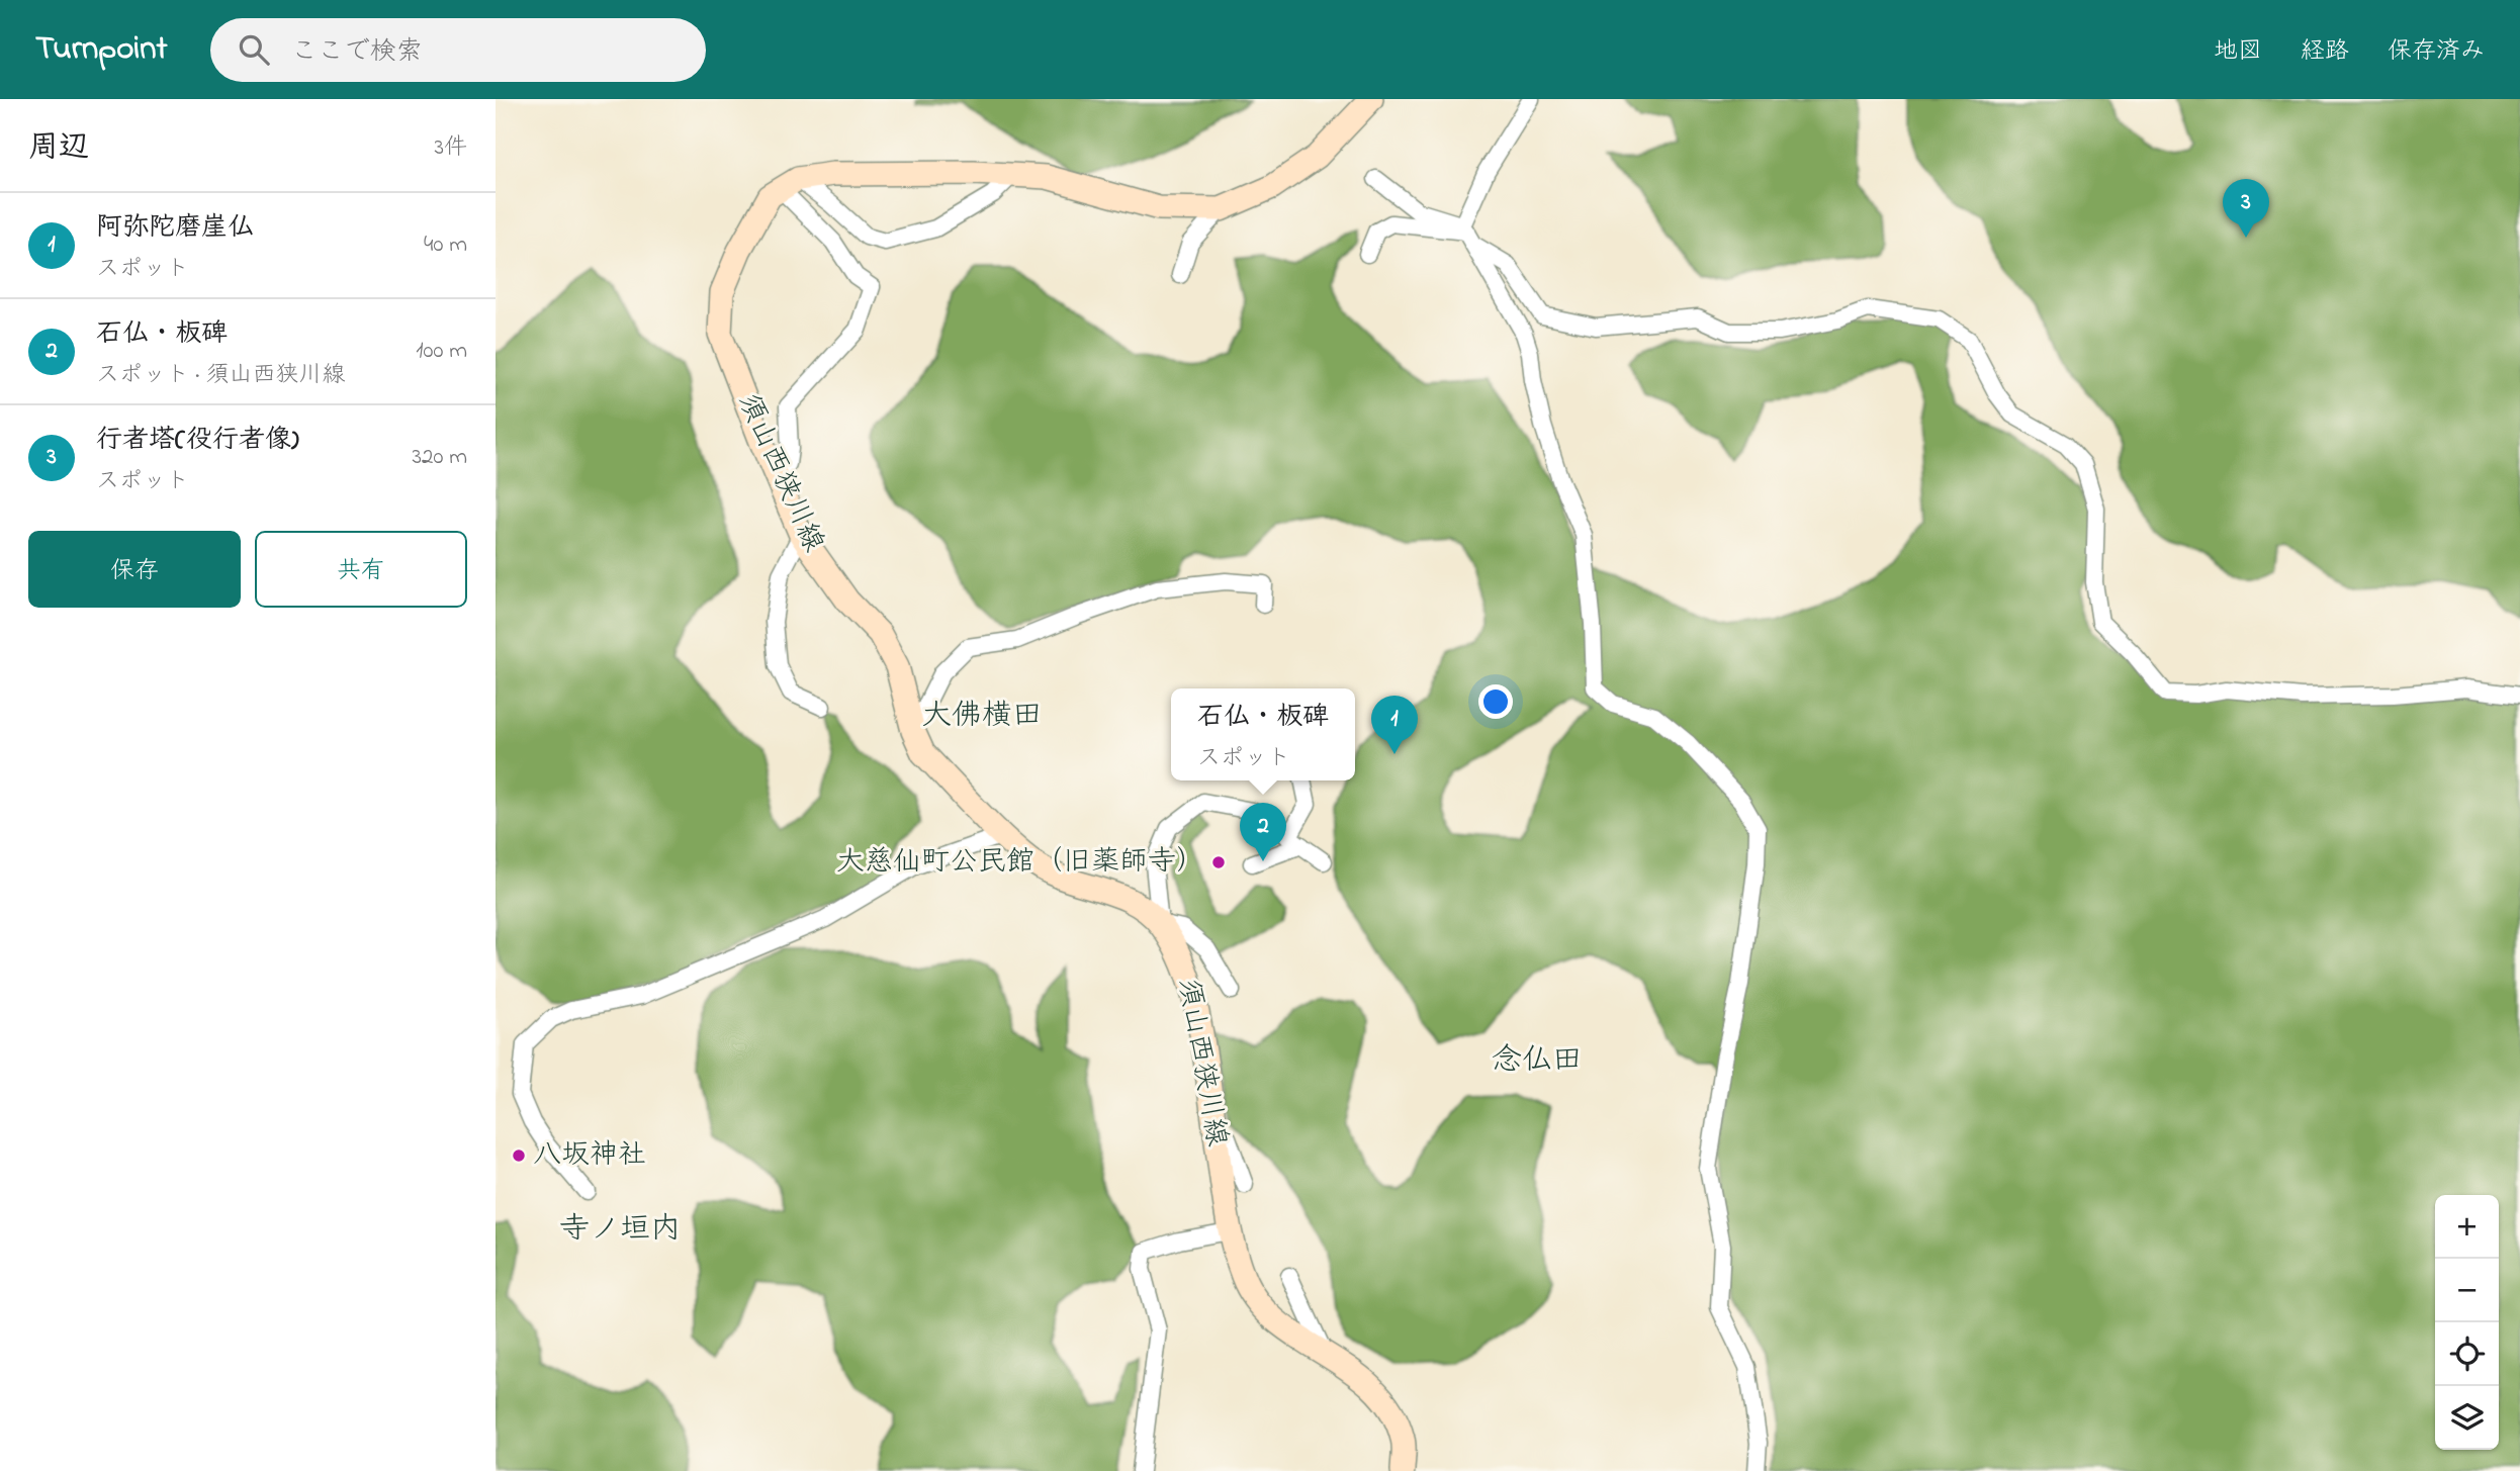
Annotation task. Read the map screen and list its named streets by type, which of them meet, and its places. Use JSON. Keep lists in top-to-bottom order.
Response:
{
  "streets": {
    "main road": ["須山西狭川線"]
  },
  "districts": ["大佛横田", "念仏田", "寺ノ垣内"],
  "places": ["大慈仙町公民館（旧薬師寺）", "八坂神社"],
  "page": {
    "header": "Turnpoint",
    "search": "ここで検索",
    "nav": ["地図", "経路", "保存済み"],
    "heading": ["周辺", "3件"],
    "pins": ["3", "1", "2"],
    "list": [
      {
        "mark": "1",
        "name": "阿弥陀磨崖仏",
        "note": "スポット",
        "value": "40 m"
      },
      {
        "mark": "2",
        "name": "石仏・板碑",
        "note": "スポット · 須山西狭川線",
        "value": "100 m"
      },
      {
        "mark": "3",
        "name": "行者塔(役行者像)",
        "note": "スポット",
        "value": "320 m"
      }
    ],
    "buttons": ["保存", "共有"],
    "popup": ["石仏・板碑", "スポット"],
    "map_buttons": ["+", "−"]
  }
}
